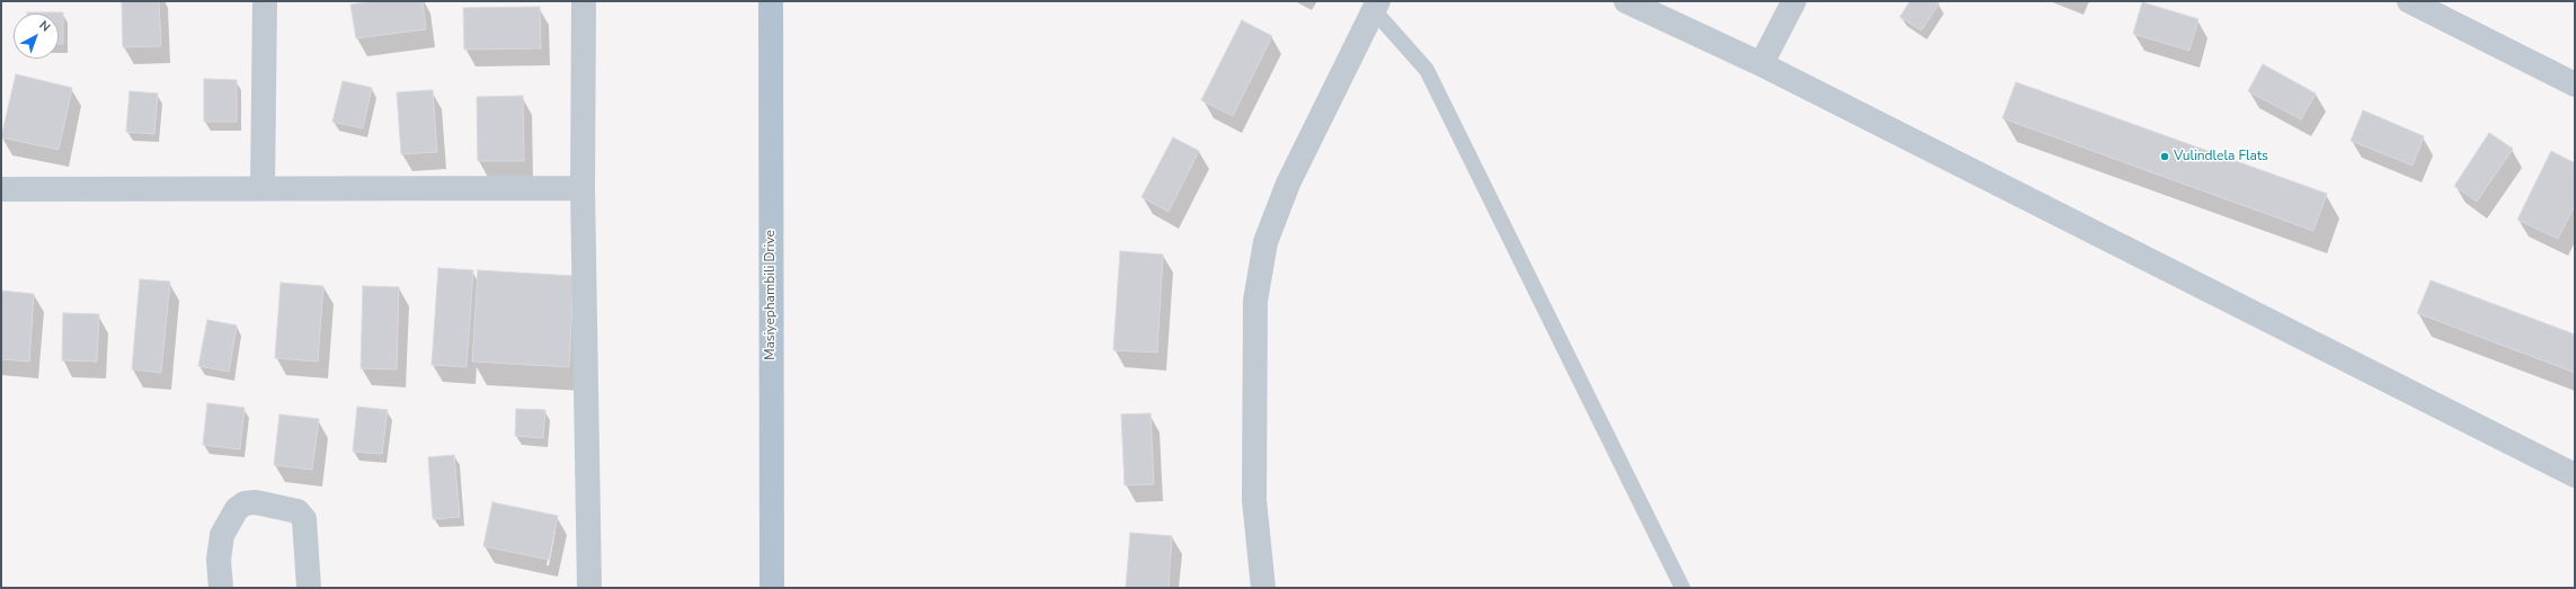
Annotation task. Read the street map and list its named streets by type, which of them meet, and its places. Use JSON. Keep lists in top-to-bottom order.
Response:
{
  "streets": {
    "main road": ["Masiyephambili Drive"]
  },
  "places": ["Vulindlela Flats"],
  "north": "top right"
}
